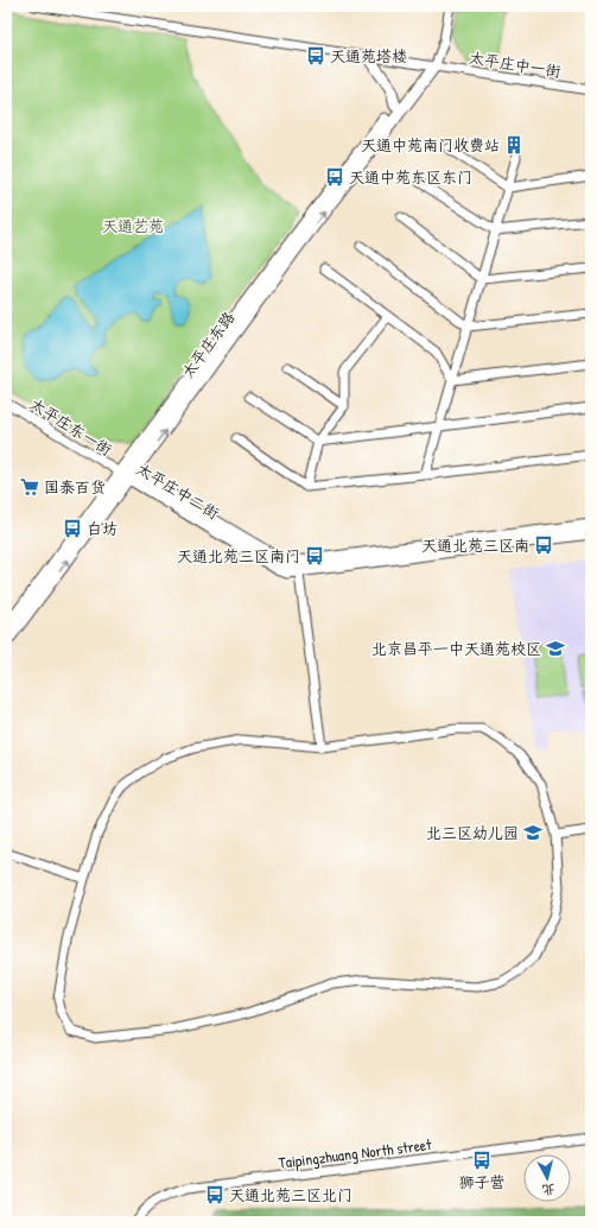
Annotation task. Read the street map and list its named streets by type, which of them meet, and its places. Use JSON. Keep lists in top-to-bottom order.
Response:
{
  "streets": {
    "main road": ["太平庄东路", "太平庄中二街"],
    "street": ["太平庄中一街", "太平庄东一街", "Taipingzhuang North street"]
  },
  "crossings": [
    ["太平庄中一街", "太平庄东路"],
    ["太平庄东路", "太平庄东一街"],
    ["太平庄东路", "太平庄中二街"],
    ["太平庄东一街", "太平庄中二街"]
  ],
  "one_way": ["太平庄东路"],
  "parks": ["天通艺苑"],
  "places": {
    "bus stop": [
      "天通苑塔楼",
      "天通中苑东区东门",
      "白坊",
      "天通北苑三区南",
      "天通北苑三区南门",
      "狮子营",
      "天通北苑三区北门"
    ],
    "building": ["天通中苑南门收费站"],
    "supermarket": ["国泰百货"],
    "school or university": ["北京昌平一中天通苑校区", "北三区幼儿园"]
  },
  "north": "bottom"
}
